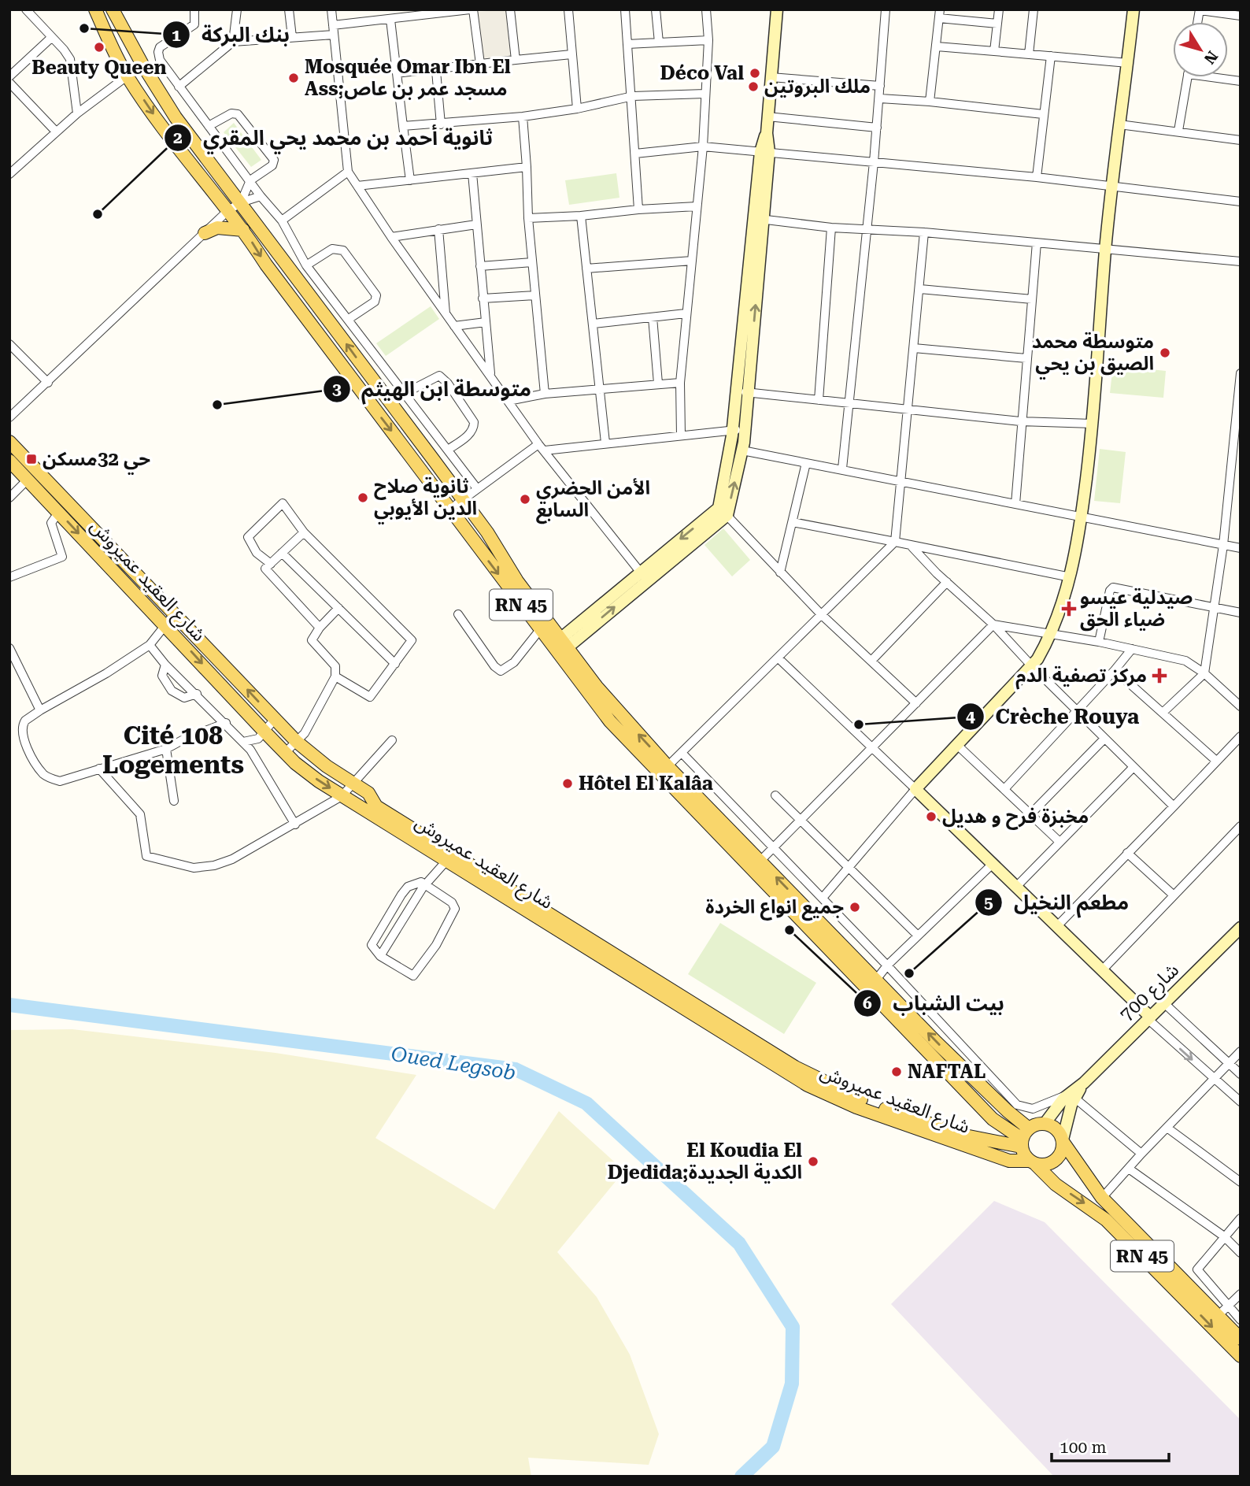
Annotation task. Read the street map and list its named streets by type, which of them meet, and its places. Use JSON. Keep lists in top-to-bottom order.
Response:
{
  "streets": {
    "main road": ["شارع العقيد عميروش", "RN 45", "شارع 700"]
  },
  "crossings": [
    ["شارع العقيد عميروش", "RN 45"]
  ],
  "districts": ["Cité 108 Logements"],
  "water": ["Oued Legsob"],
  "places": {
    "other": [
      "بنك البركة",
      "Beauty Queen",
      "Déco Val",
      "Mosquée Omar Ibn El Ass;مسجد عمر بن عاص",
      "ملك البروتين",
      "ثانوية أحمد بن محمد يحي المقري",
      "متوسطة محمد الصيق بن يحي",
      "متوسطة ابن الهيثم",
      "ثانوية صلاح الدين الأيوبي",
      "الأمن الحضري السابع",
      "Crèche Rouya",
      "Hôtel El Kalâa",
      "مخبزة فرح و هديل",
      "جميع انواع الخردة",
      "بيت الشباب",
      "مطعم النخيل",
      "NAFTAL",
      "El Koudia El Djedida;الكدية الجديدة"
    ],
    "transit": ["حي 32مسكن"],
    "health": ["صيدلية عيسو ضياء الحق", "مركز تصفية الدم"]
  },
  "scale_bar": "100 m",
  "north": "bottom right"
}
